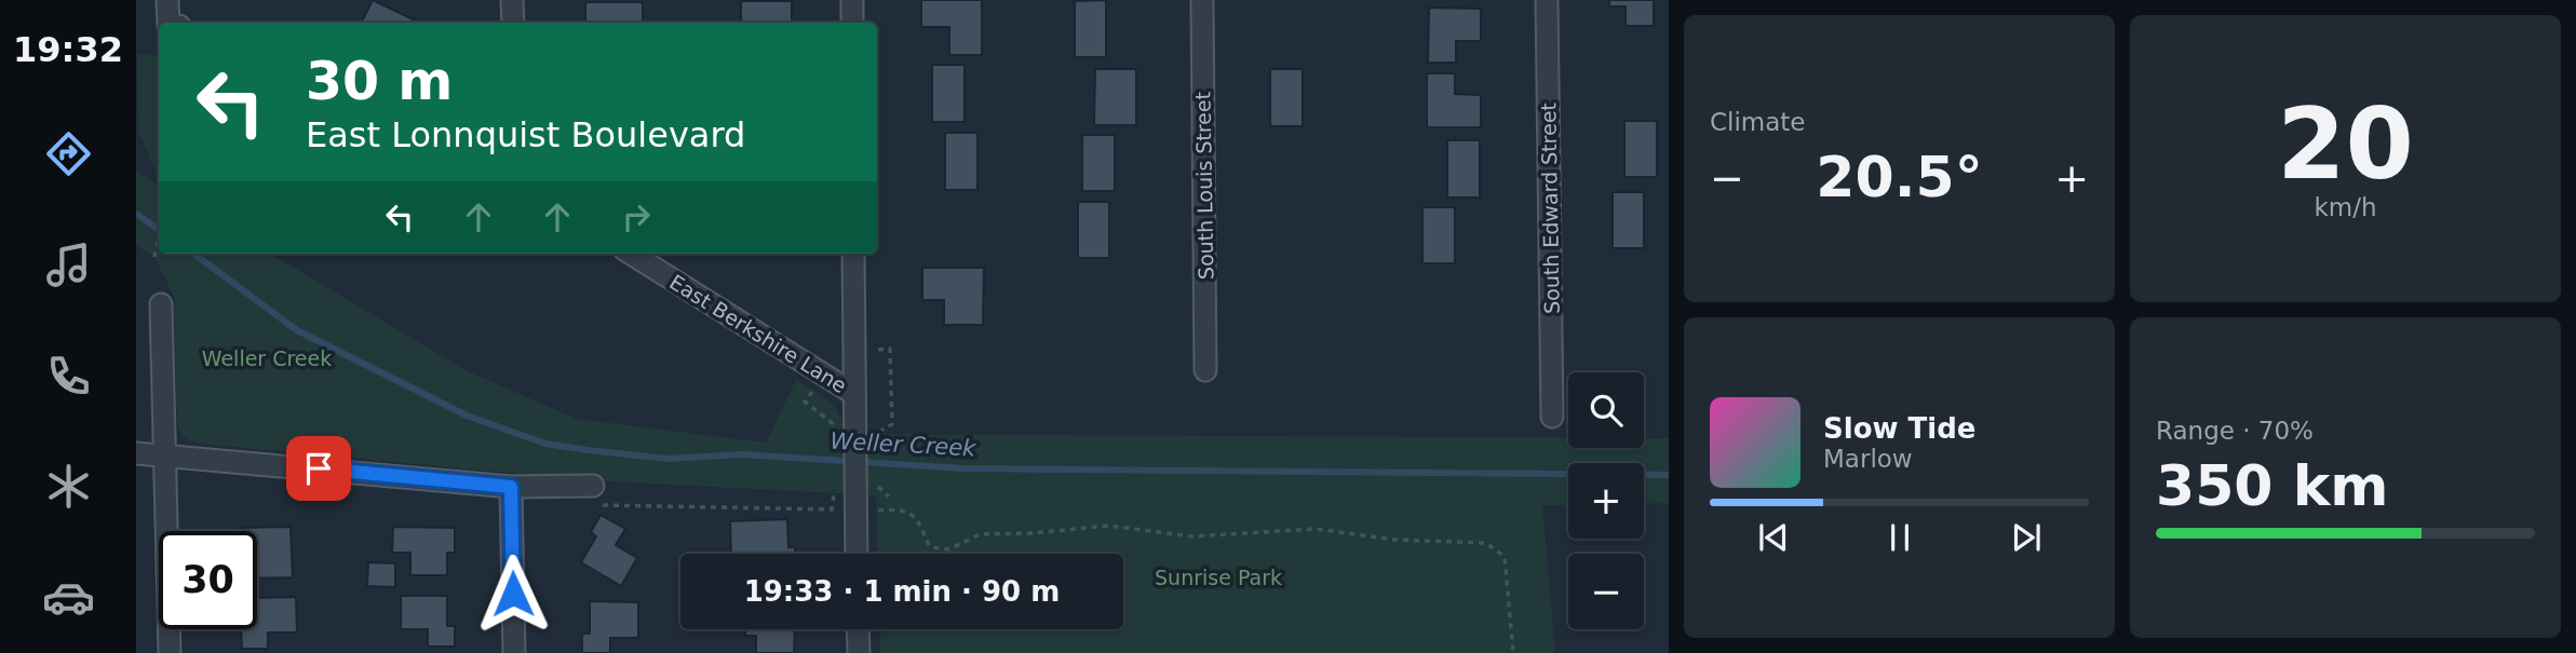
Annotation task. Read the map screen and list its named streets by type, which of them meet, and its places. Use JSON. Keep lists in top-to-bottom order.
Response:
{
  "streets": {
    "street": ["South Louis Street", "South Edward Street", "East Berkshire Lane"]
  },
  "water": ["Weller Creek"],
  "parks": ["Weller Creek", "Sunrise Park"],
  "page": {
    "tabs": "19:32",
    "tile": [
      "Climate",
      ["20", "km/h"],
      ["Range · 70%", "350 km"]
    ],
    "turn": ["30 m", "East Lonnquist Boulevard"],
    "heat": ["−", "20.5°", "+"],
    "map_buttons": ["+", "−"],
    "song": ["Slow Tide", "Marlow"],
    "limit": "30",
    "trip": "19:33 · 1 min · 90 m"
  }
}
